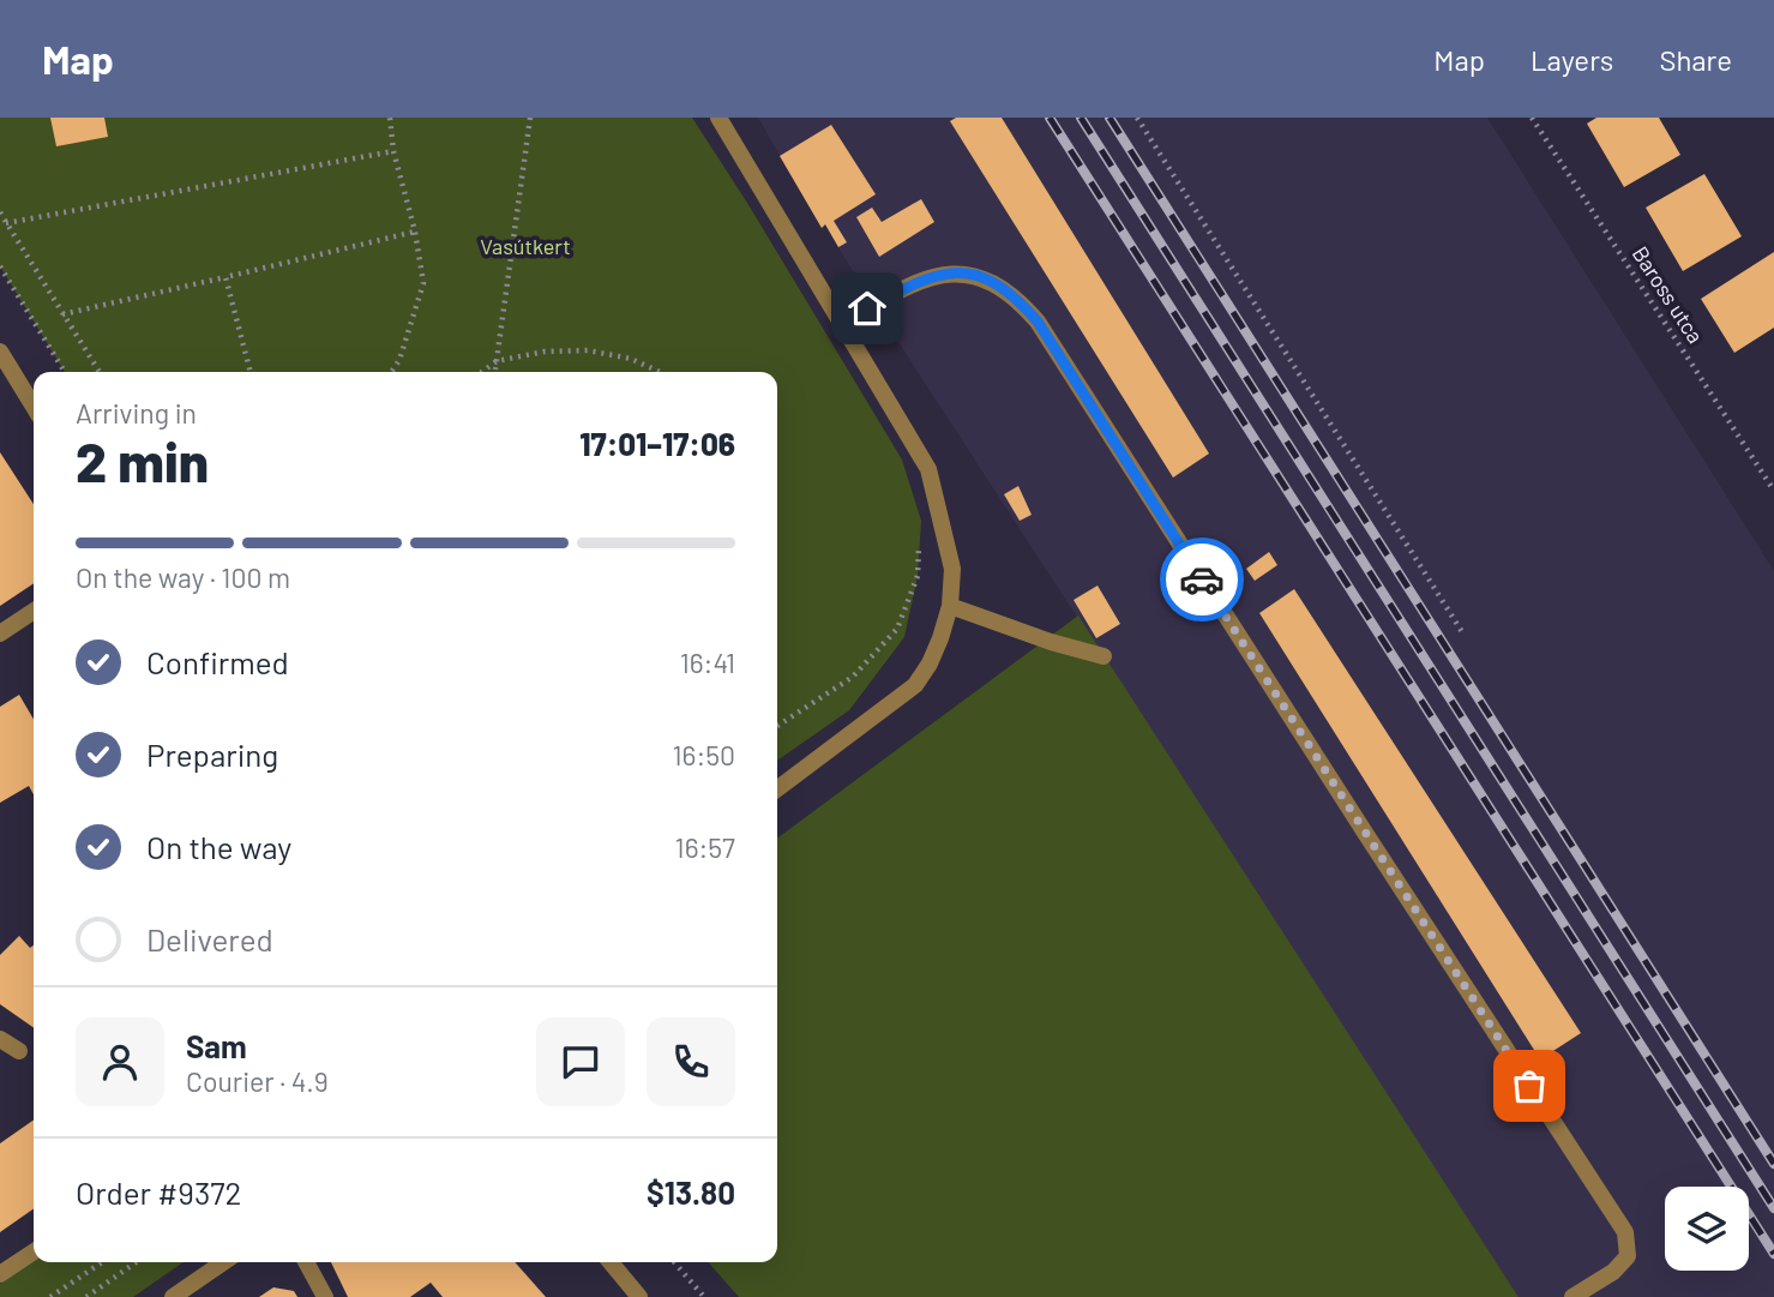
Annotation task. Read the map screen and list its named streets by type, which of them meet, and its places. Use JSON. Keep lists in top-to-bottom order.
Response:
{
  "streets": {
    "path": ["Baross utca"]
  },
  "parks": ["Vasútkert"],
  "page": {
    "header": "Map",
    "nav": ["Map", "Layers", "Share"],
    "heading": ["2 min", "Arriving in", "17:01–17:06"],
    "panel": [
      "Sam",
      "Courier · 4.9",
      "Order #9372",
      "$13.80"
    ],
    "bar": "On the way · 100 m",
    "list": [
      ["Confirmed", "16:41"],
      ["Preparing", "16:50"],
      ["On the way", "16:57"],
      "Delivered"
    ]
  }
}
